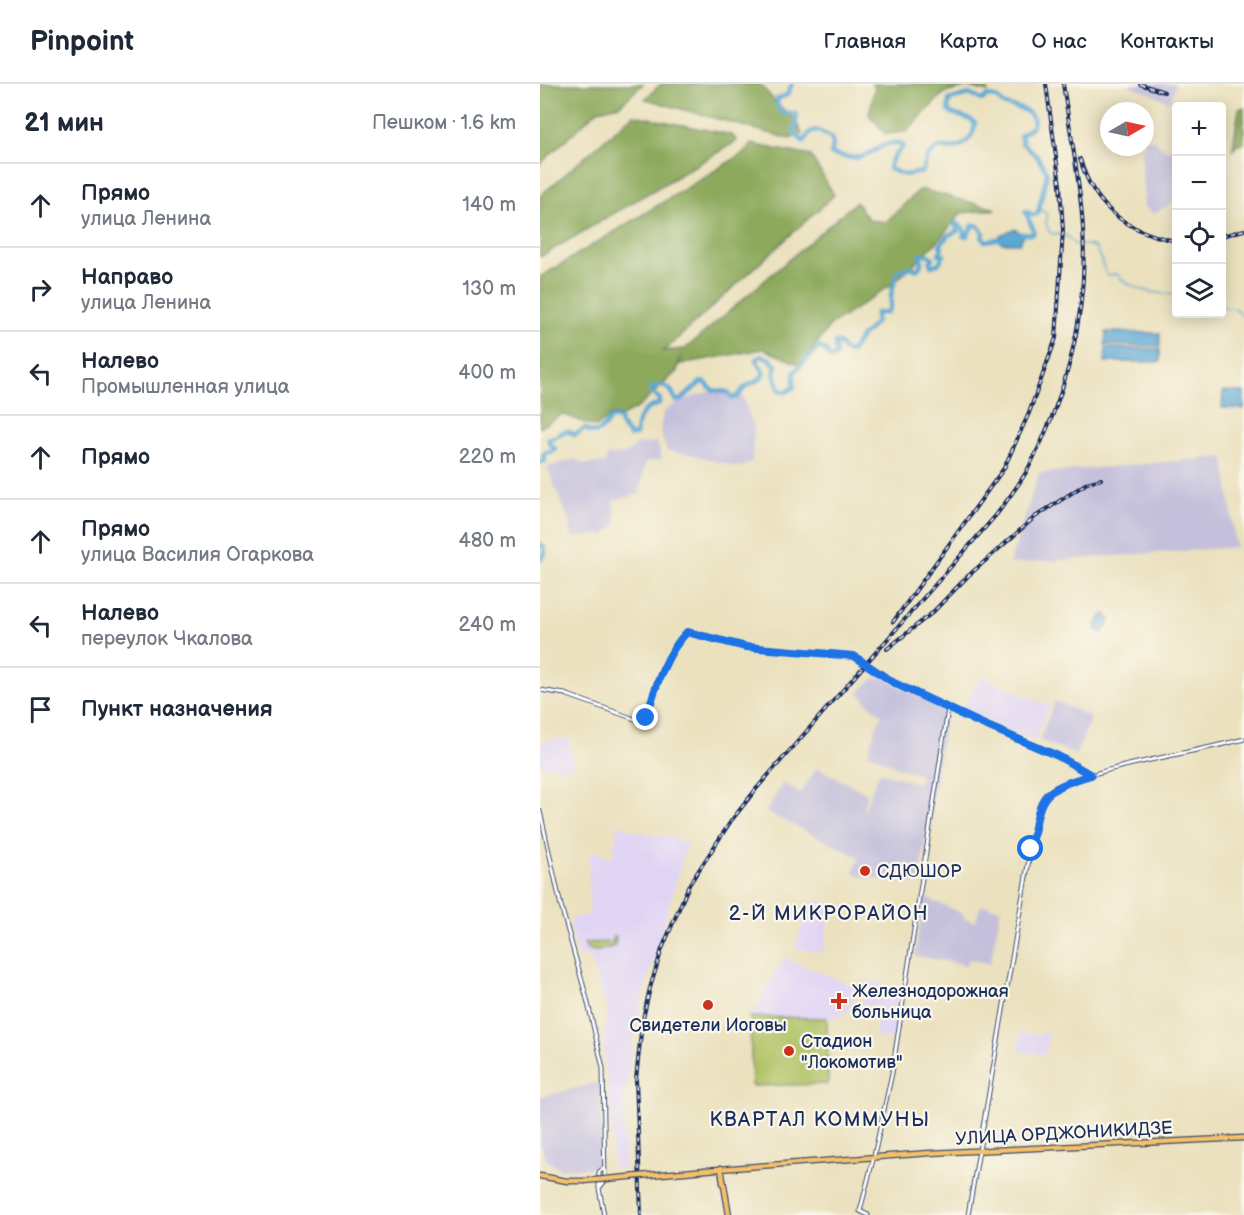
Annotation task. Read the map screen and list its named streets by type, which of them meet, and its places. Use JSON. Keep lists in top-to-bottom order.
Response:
{
  "streets": {
    "main road": ["УЛИЦА ОРДЖОНИКИДЗЕ"]
  },
  "districts": ["2-Й МИКРОРАЙОН", "КВАРТАЛ КОММУНЫ"],
  "places": {
    "other": ["СДЮШОР", "Свидетели Иоговы", "Стадион \"Локомотив\""],
    "health": ["Железнодорожная больница"]
  },
  "north": "right",
  "page": {
    "header": "Pinpoint",
    "nav": [
      "Главная",
      "Карта",
      "О нас",
      "Контакты"
    ],
    "heading": ["21 мин", "Пешком · 1.6 km"],
    "map_buttons": ["+", "−"],
    "list": [
      ["Прямо", "улица Ленина", "140 m"],
      ["Направо", "улица Ленина", "130 m"],
      ["Налево", "Промышленная улица", "400 m"],
      ["Прямо", "220 m"],
      ["Прямо", "улица Василия Огаркова", "480 m"],
      ["Налево", "переулок Чкалова", "240 m"],
      "Пункт назначения"
    ]
  }
}
